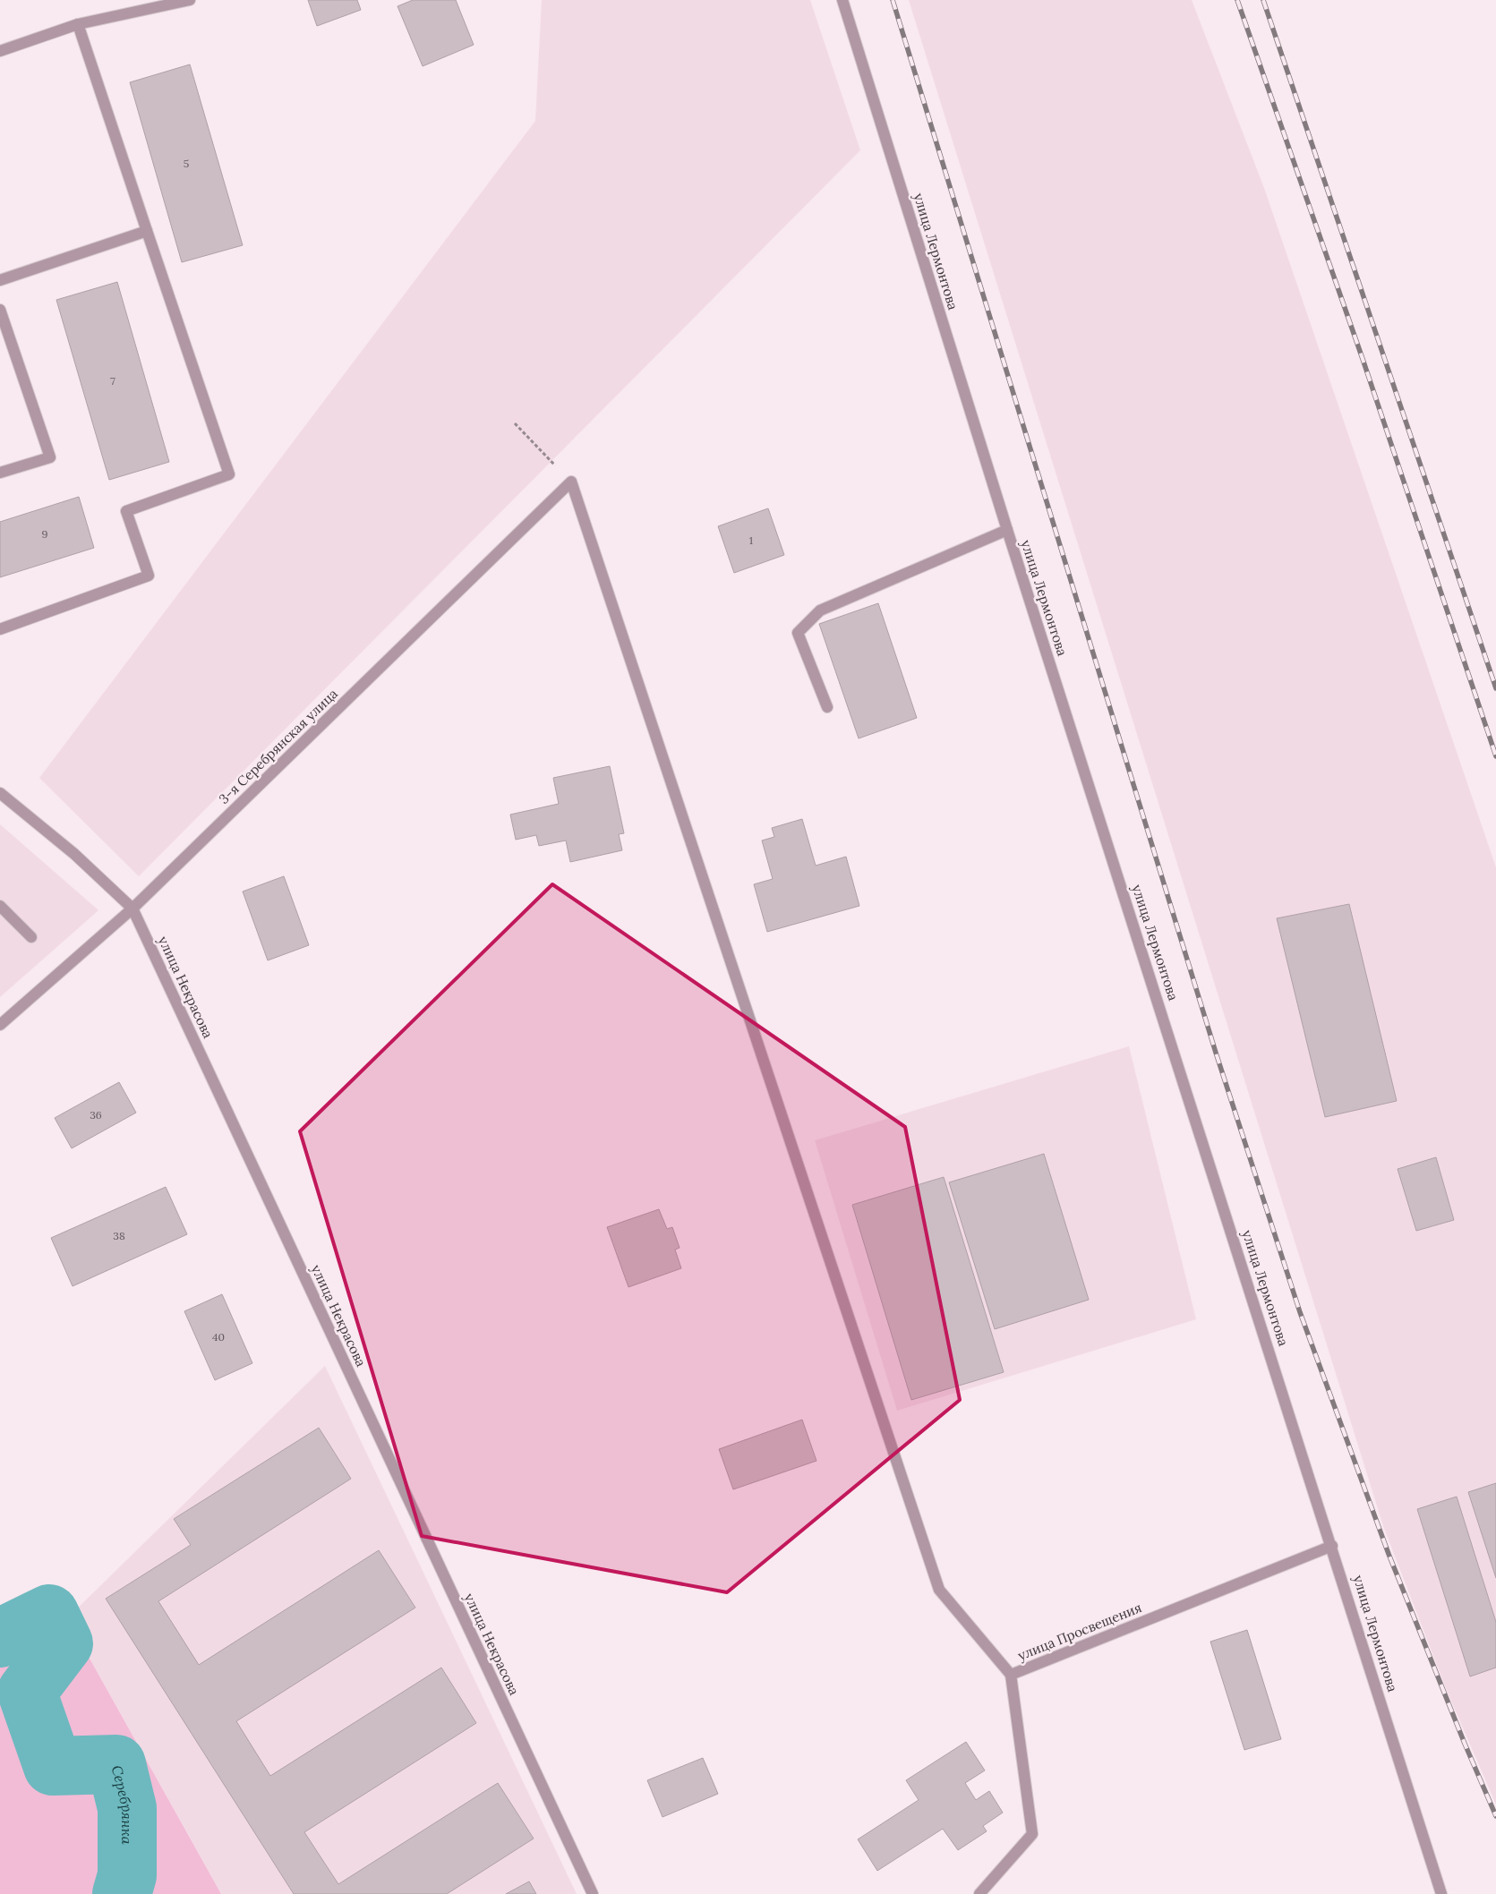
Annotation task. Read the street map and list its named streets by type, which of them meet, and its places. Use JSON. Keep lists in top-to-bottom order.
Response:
{
  "streets": {
    "street": [
      "улица Лермонтова",
      "3-я Серебрянская улица",
      "улица Некрасова",
      "улица Просвещения"
    ]
  },
  "crossings": [
    ["улица Лермонтова", "улица Просвещения"],
    ["3-я Серебрянская улица", "улица Некрасова"]
  ],
  "water": ["Серебрянка"],
  "house_numbers": [
    "5",
    "7",
    "9",
    "1",
    "36",
    "38",
    "40"
  ]
}
